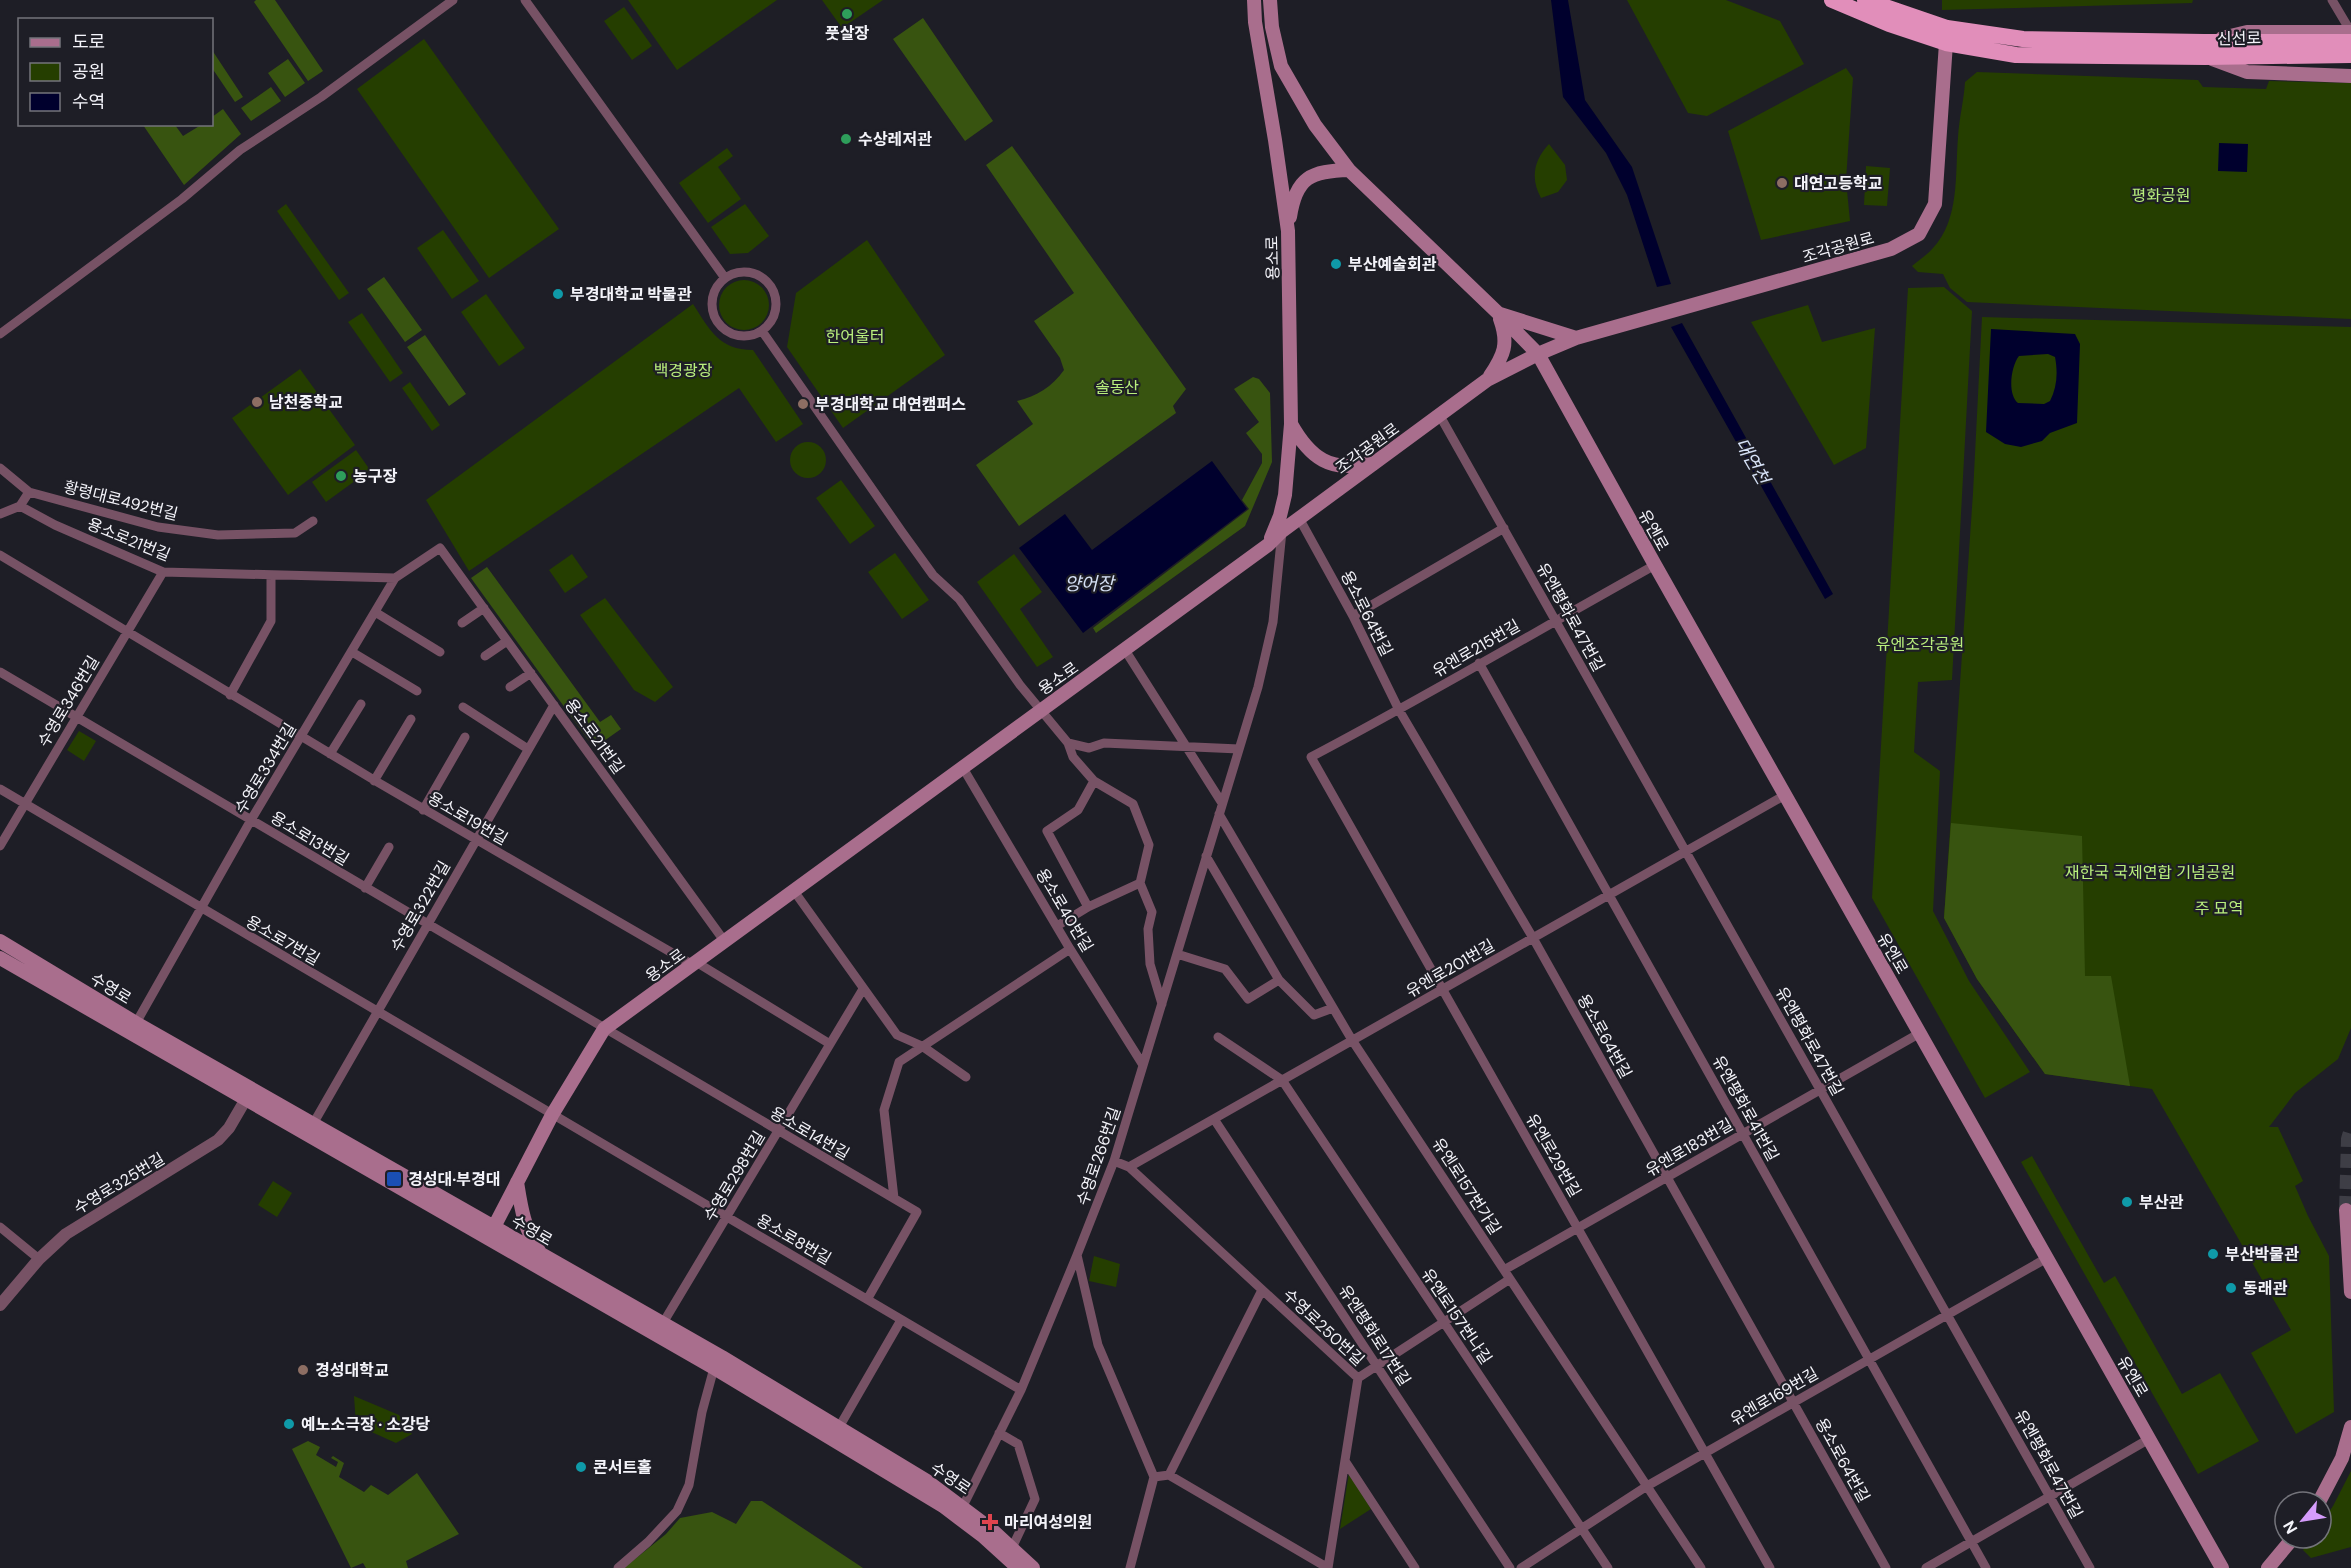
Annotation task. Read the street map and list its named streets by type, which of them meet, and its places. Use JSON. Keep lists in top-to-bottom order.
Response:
{
  "streets": {
    "highway": ["신선로"],
    "main road": [
      "조각공원로",
      "용소로",
      "유엔로",
      "수영로"
    ],
    "street": [
      "황령대로492번길",
      "용소로21번길",
      "용소로64번길",
      "유엔평화로47번길",
      "유엔로215번길",
      "수영로346번길",
      "수영로334번길",
      "용소로19번길",
      "용소로13번길",
      "수영로322번길",
      "용소로40번길",
      "용소로7번길",
      "유엔로201번길",
      "유엔평화로41번길",
      "용소로14번길",
      "유엔로183번길",
      "유엔로29번길",
      "수영로266번길",
      "수영로298번길",
      "수영로325번길",
      "유엔로157번가길",
      "용소로8번길",
      "유엔로157번나길",
      "수영로250번길",
      "유엔평화로17번길",
      "유엔로169번길"
    ]
  },
  "crossings": [
    ["조각공원로", "용소로"],
    ["조각공원로", "유엔로"],
    ["조각공원로", "용소로64번길"],
    ["조각공원로", "유엔평화로47번길"],
    ["조각공원로", "수영로266번길"],
    ["용소로", "용소로21번길"],
    ["용소로", "용소로19번길"],
    ["용소로", "용소로13번길"],
    ["용소로", "용소로40번길"],
    ["용소로", "용소로7번길"],
    ["용소로", "수영로"],
    ["용소로", "용소로14번길"],
    ["용소로", "용소로8번길"],
    ["유엔로", "유엔로215번길"],
    ["유엔로", "유엔로201번길"],
    ["유엔로", "유엔로183번길"],
    ["유엔로", "유엔로169번길"],
    ["용소로21번길", "수영로346번길"],
    ["용소로21번길", "수영로334번길"],
    ["용소로21번길", "수영로322번길"],
    ["용소로64번길", "유엔로215번길"],
    ["용소로64번길", "유엔로201번길"],
    ["용소로64번길", "유엔로183번길"],
    ["용소로64번길", "유엔로169번길"],
    ["유엔평화로47번길", "유엔로215번길"],
    ["유엔평화로47번길", "유엔로201번길"],
    ["유엔평화로47번길", "유엔로183번길"],
    ["유엔평화로47번길", "유엔로169번길"],
    ["유엔로215번길", "유엔평화로41번길"],
    ["유엔로215번길", "유엔로29번길"],
    ["수영로346번길", "용소로19번길"],
    ["수영로346번길", "용소로13번길"],
    ["수영로346번길", "용소로7번길"],
    ["수영로334번길", "용소로19번길"],
    ["수영로334번길", "용소로13번길"],
    ["수영로334번길", "용소로7번길"],
    ["수영로334번길", "수영로"],
    ["용소로19번길", "수영로322번길"],
    ["용소로13번길", "수영로322번길"],
    ["용소로13번길", "용소로14번길"],
    ["수영로322번길", "용소로7번길"],
    ["수영로322번길", "수영로"],
    ["용소로40번길", "수영로266번길"],
    ["용소로7번길", "용소로8번길"],
    ["유엔로201번길", "유엔평화로41번길"],
    ["유엔로201번길", "유엔로29번길"],
    ["유엔로201번길", "유엔로157번가길"],
    ["유엔로201번길", "유엔로157번나길"],
    ["유엔로201번길", "수영로250번길"],
    ["유엔로201번길", "유엔평화로17번길"],
    ["수영로", "수영로298번길"],
    ["수영로", "수영로325번길"],
    ["유엔평화로41번길", "유엔로183번길"],
    ["유엔평화로41번길", "유엔로169번길"],
    ["용소로14번길", "수영로298번길"],
    ["용소로14번길", "용소로8번길"],
    ["유엔로183번길", "유엔로29번길"],
    ["유엔로183번길", "유엔로157번가길"],
    ["유엔로29번길", "유엔로169번길"],
    ["수영로266번길", "유엔로157번가길"],
    ["수영로298번길", "용소로8번길"],
    ["유엔로157번가길", "유엔로169번길"],
    ["유엔로157번나길", "유엔로169번길"]
  ],
  "water": ["대연천", "양어장"],
  "parks": [
    "평화공원",
    "한어울터",
    "백경광장",
    "솔동산",
    "유엔조각공원",
    "재한국 국제연합 기념공원",
    "주 묘역"
  ],
  "places": {
    "other": [
      "풋살장",
      "수상레저관",
      "대연고등학교",
      "부산예술회관",
      "부경대학교 박물관",
      "남천중학교",
      "부경대학교 대연캠퍼스",
      "농구장",
      "부산관",
      "부산박물관",
      "동래관",
      "경성대학교",
      "예노소극장 · 소강당",
      "콘서트홀"
    ],
    "transit": ["경성대·부경대"],
    "health": ["마리여성의원"]
  },
  "legend": ["도로", "공원", "수역"],
  "north": "bottom left"
}
